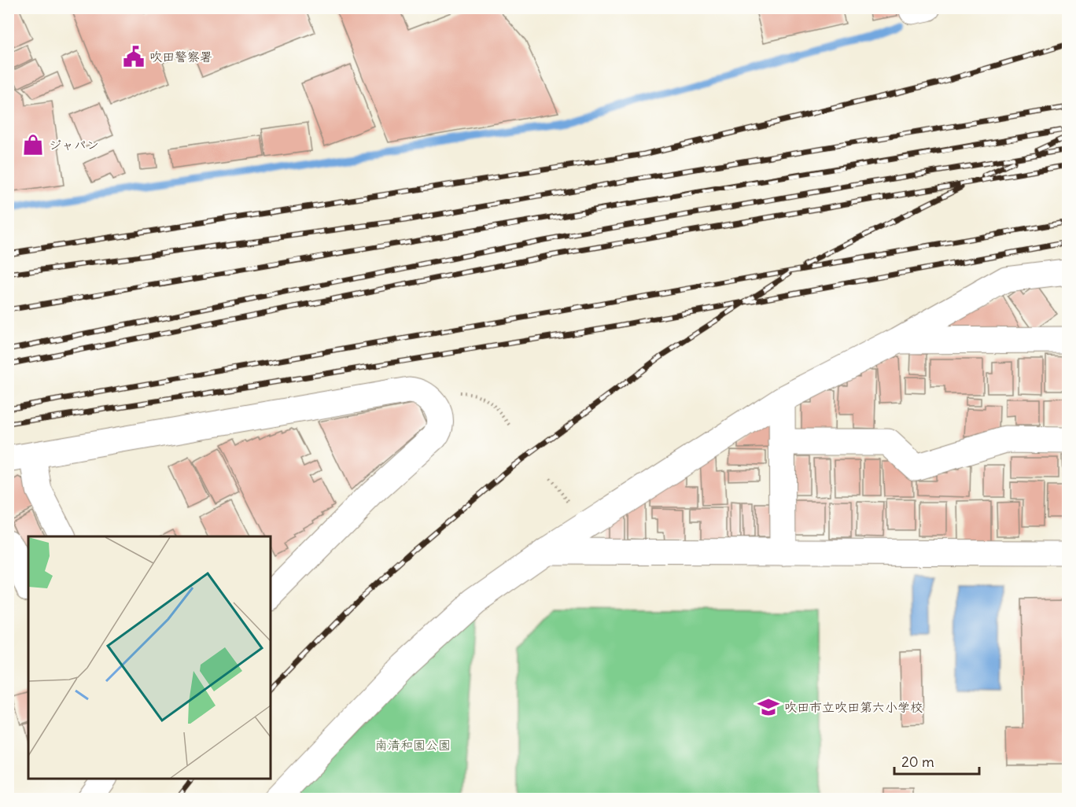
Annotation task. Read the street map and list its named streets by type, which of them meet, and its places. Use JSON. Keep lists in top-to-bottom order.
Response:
{
  "parks": ["南清和園公園"],
  "places": {
    "public building": ["吹田警察署"],
    "shop": ["ジャパン"],
    "school or university": ["吹田市立吹田第六小学校"]
  },
  "scale_bar": "20 m"
}
